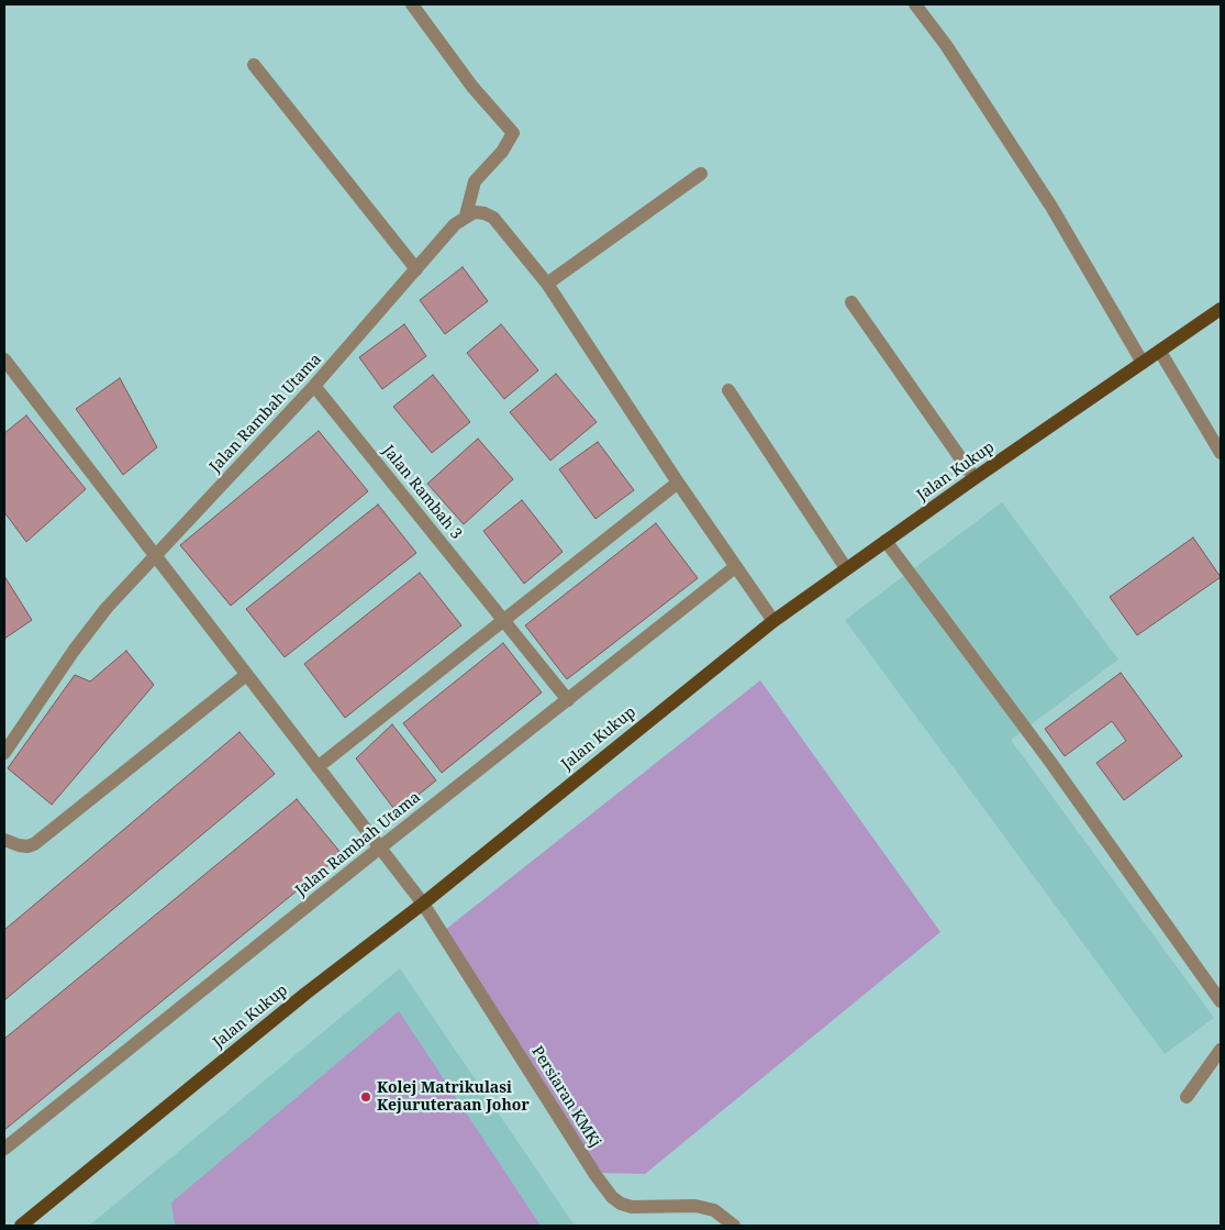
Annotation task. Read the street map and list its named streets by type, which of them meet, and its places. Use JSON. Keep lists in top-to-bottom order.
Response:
{
  "streets": {
    "main road": ["Jalan Kukup"],
    "street": ["Jalan Rambah Utama", "Jalan Rambah 3", "Persiaran KMKj"]
  },
  "crossings": [
    ["Jalan Rambah Utama", "Jalan Rambah 3"],
    ["Jalan Rambah Utama", "Persiaran KMKj"],
    ["Jalan Kukup", "Persiaran KMKj"]
  ],
  "places": ["Kolej Matrikulasi Kejuruteraan Johor"]
}
